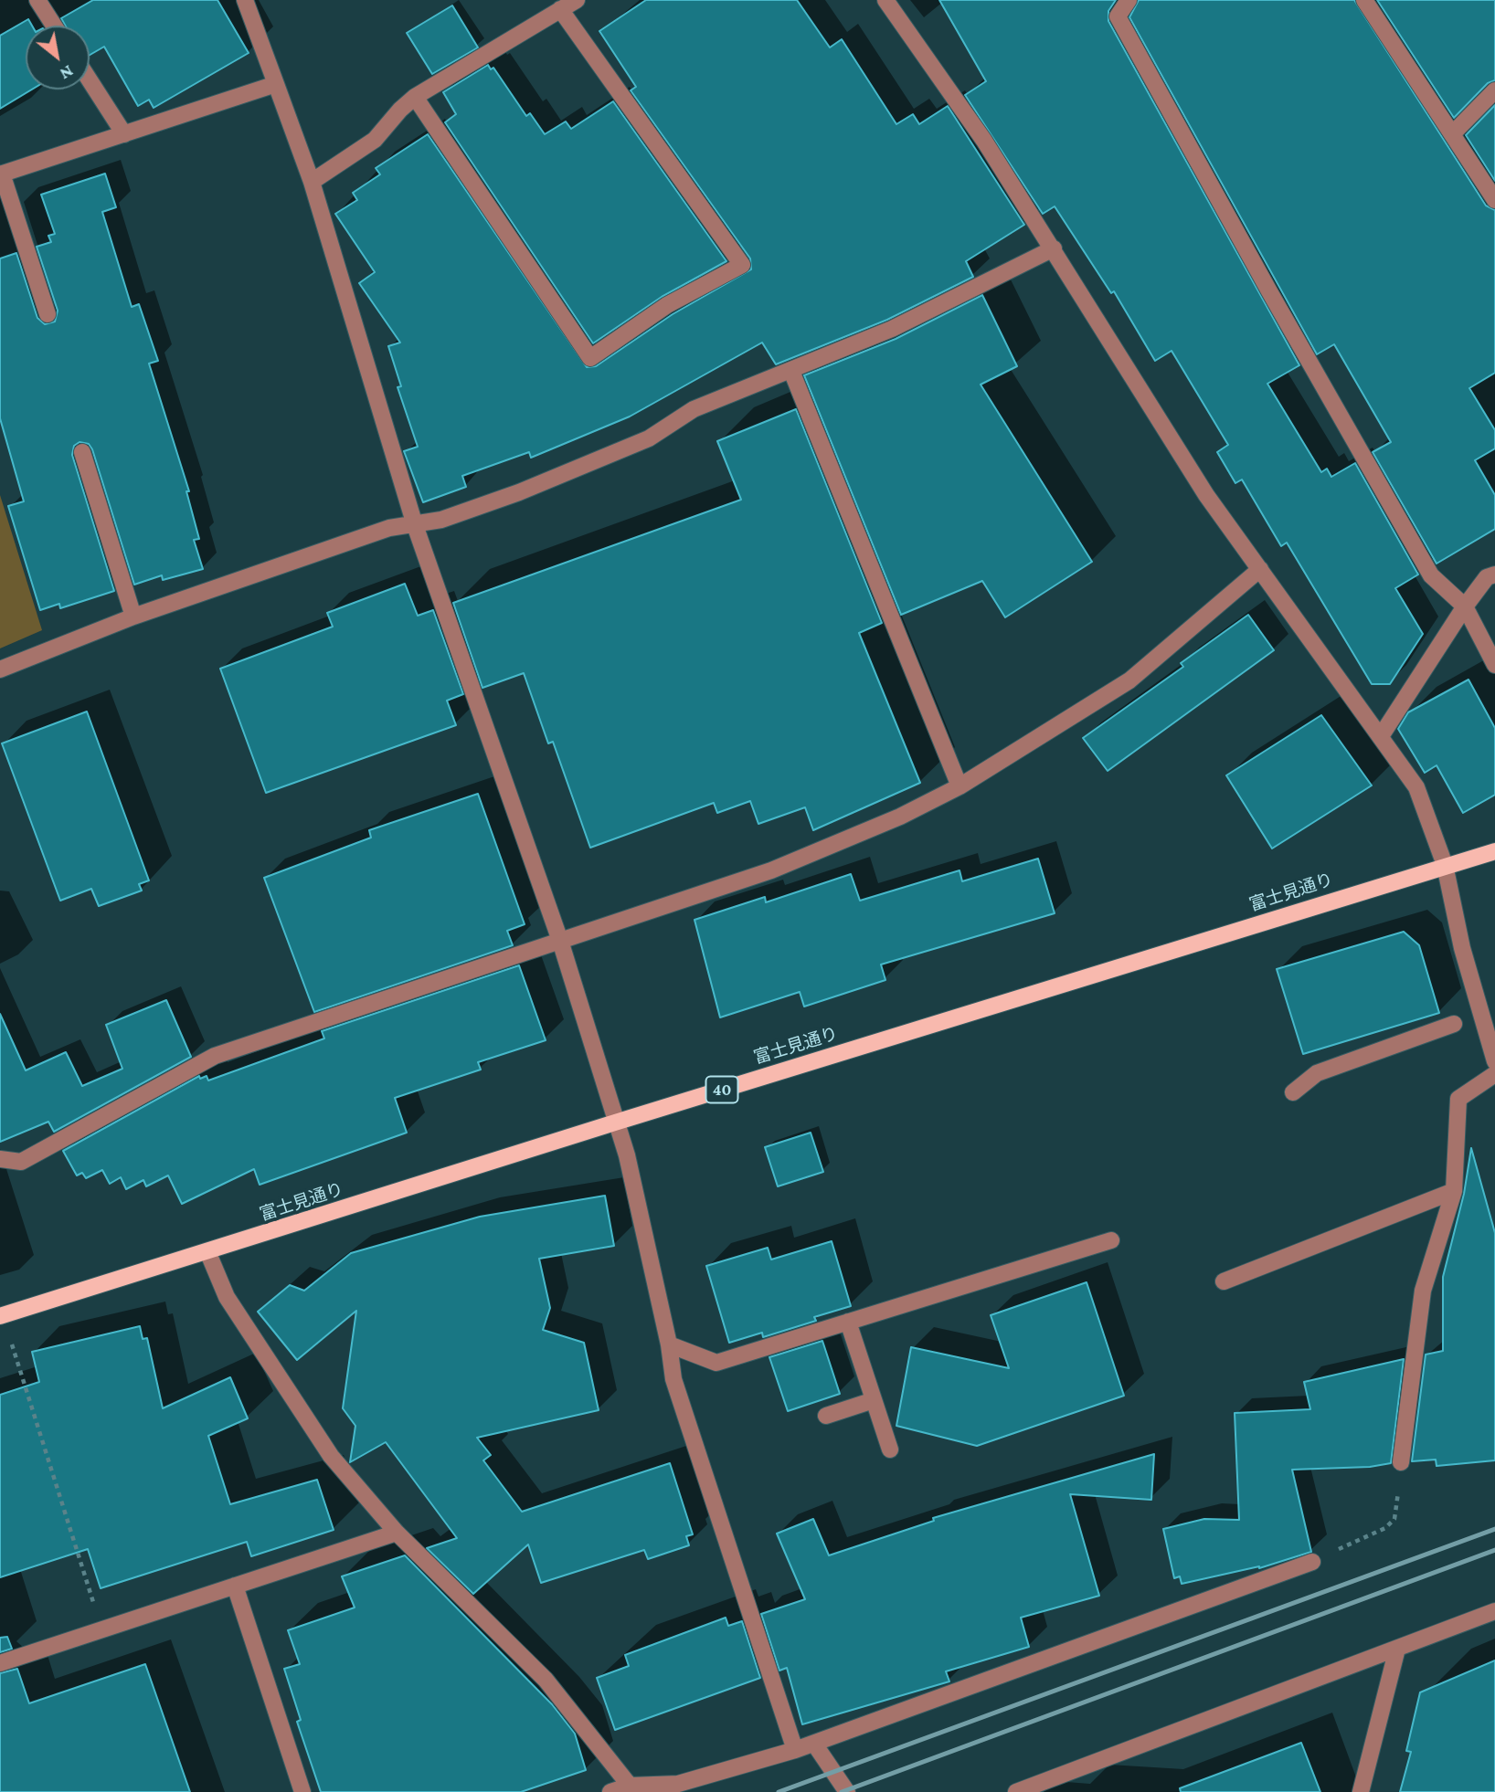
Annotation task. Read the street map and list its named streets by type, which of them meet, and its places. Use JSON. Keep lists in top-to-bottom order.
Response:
{
  "streets": {
    "main road": ["富士見通り", "40"]
  },
  "north": "bottom right"
}
